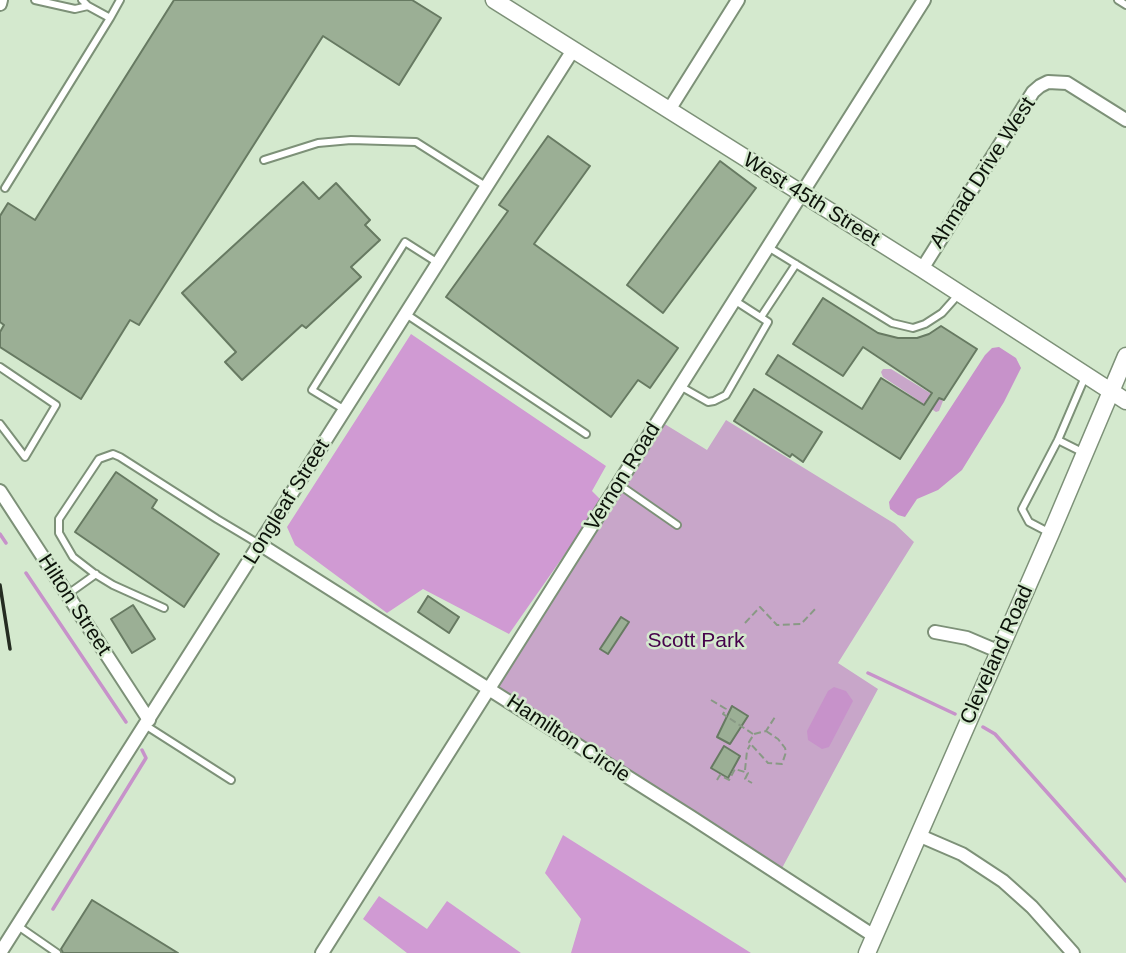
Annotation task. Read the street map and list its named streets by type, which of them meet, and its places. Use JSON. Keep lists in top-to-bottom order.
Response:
{
  "streets": {
    "street": [
      "Ahmad Drive West",
      "West 45th Street",
      "Vernon Road",
      "Longleaf Street",
      "Hilton Street",
      "Cleveland Road",
      "Hamilton Circle"
    ]
  },
  "crossings": [
    ["Ahmad Drive West", "West 45th Street"],
    ["West 45th Street", "Vernon Road"],
    ["West 45th Street", "Longleaf Street"],
    ["West 45th Street", "Cleveland Road"],
    ["Vernon Road", "Hamilton Circle"],
    ["Longleaf Street", "Hilton Street"],
    ["Longleaf Street", "Hamilton Circle"],
    ["Cleveland Road", "Hamilton Circle"]
  ],
  "parks": ["Scott Park"]
}
